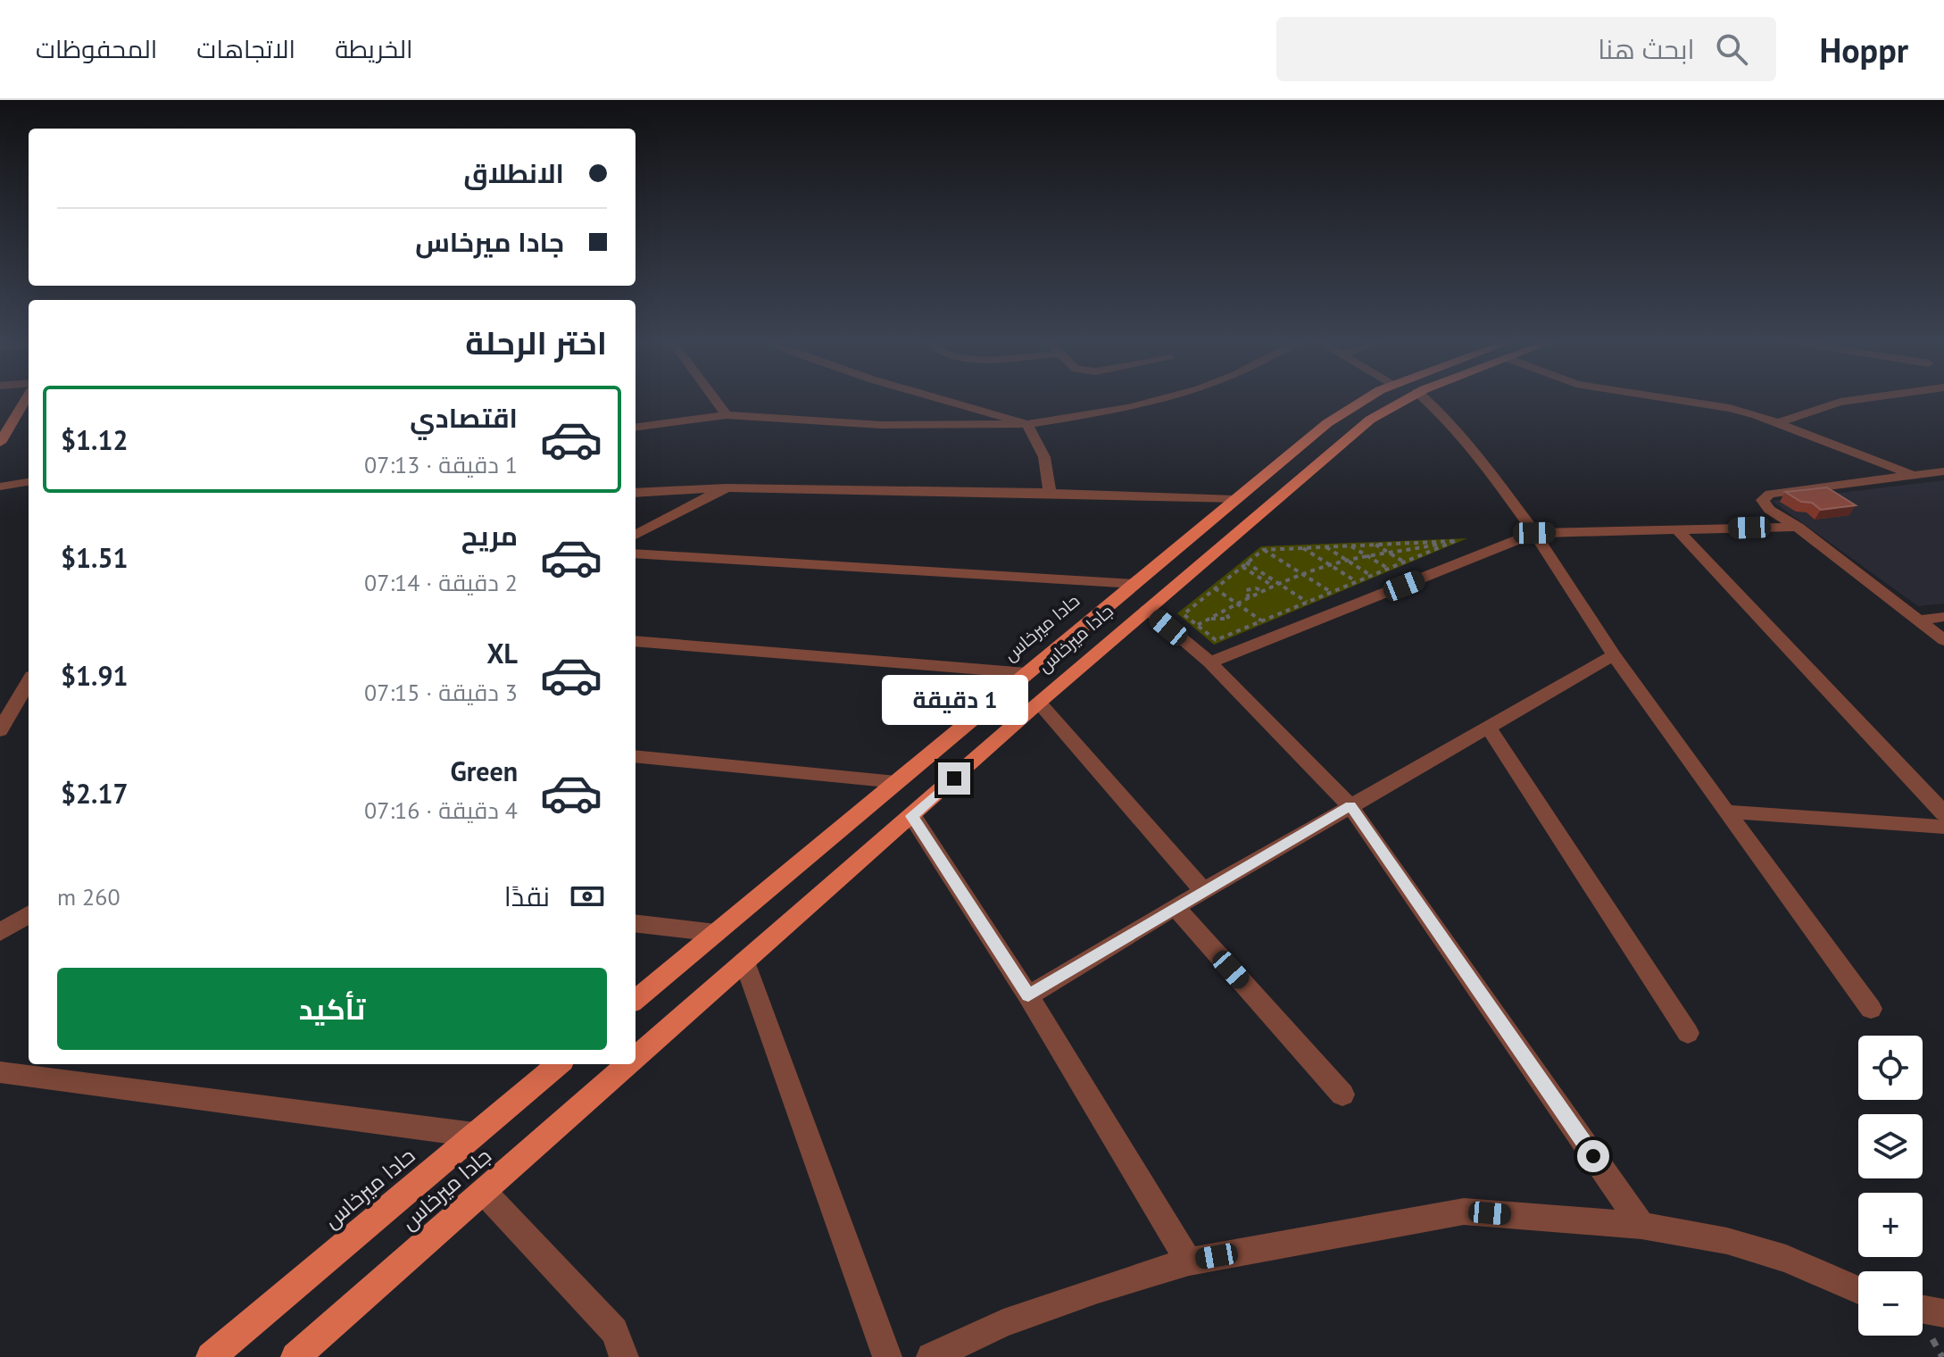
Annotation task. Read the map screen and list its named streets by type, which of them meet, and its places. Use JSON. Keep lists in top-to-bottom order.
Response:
{
  "streets": {
    "main road": ["حادا ميرخاس", "جادا ميرخاس"]
  },
  "page": {
    "header": "Hoppr",
    "search": "ابحث هنا",
    "nav": ["الخريطة", "الاتجاهات", "المحفوظات"],
    "banner": ["الانطلاق", "جادا ميرخاس"],
    "heading": "اختر الرحلة",
    "list": [
      {
        "name": "اقتصادي",
        "note": "1 دقيقة · 07:13",
        "value": "$1.12"
      },
      {
        "name": "مريح",
        "note": "2 دقيقة · 07:14",
        "value": "$1.51"
      },
      {
        "name": "XL",
        "note": "3 دقيقة · 07:15",
        "value": "$1.91"
      },
      {
        "name": "Green",
        "note": "4 دقيقة · 07:16",
        "value": "$2.17"
      }
    ],
    "bubble": "1 دقيقة",
    "pay": ["نقدًا", "260 m"],
    "buttons": "تأكيد",
    "map_buttons": ["+", "−"]
  }
}
